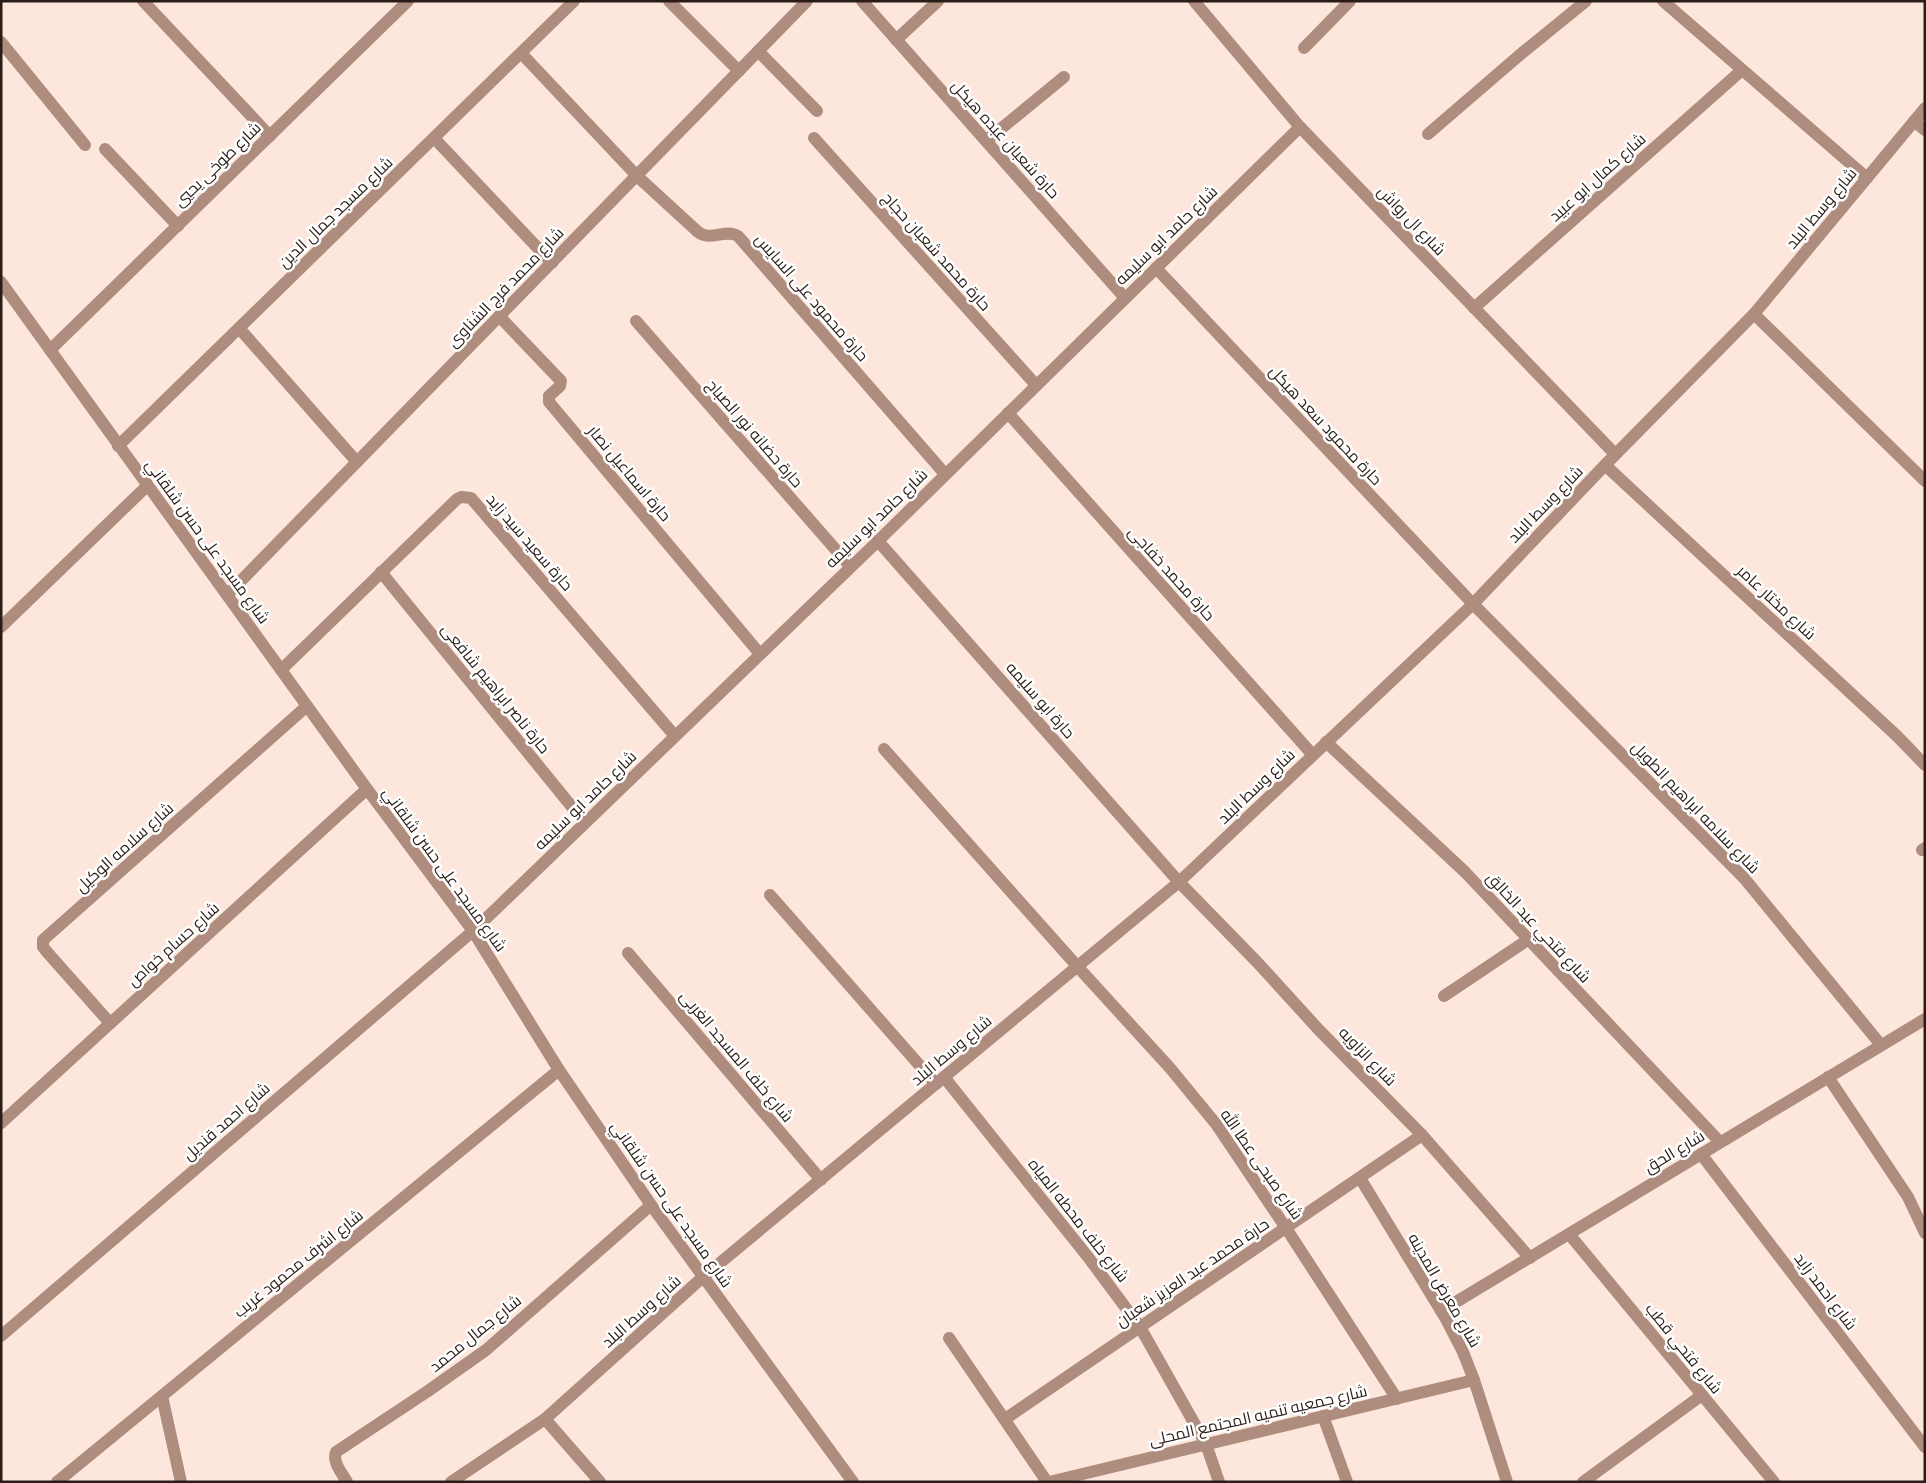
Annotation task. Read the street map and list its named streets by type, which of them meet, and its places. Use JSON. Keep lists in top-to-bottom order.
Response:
{
  "streets": {
    "street": [
      "حارة شعبان عبده هيكل",
      "شارع طوخى يحيي",
      "شارع كمال ابو عبيد",
      "شارع وسط البلد",
      "شارع مسجد جمال الدين",
      "شارع ال رواش",
      "شارع حامد ابو سليمه",
      "حارة محمد شعبان حجاج",
      "شارع محمد فرج الشناوى",
      "حارة محمود على السايس",
      "حارة محمود سعد هيكل",
      "حارة حضانه نور الصباح",
      "حارة اسماعيل نصار",
      "شارع مسجد على حسن شلقاني",
      "حارة سعيد سيد زايد",
      "حارة محمد خفاجى",
      "شارع مختار عامر",
      "حارة ناصر ابراهيم شافعى",
      "حارة ابو سليمه",
      "شارع سلامه ابراهيم الطويل",
      "شارع سلامه الوكيل",
      "شارع فتحي عبد الخالق",
      "شارع حسام خواص",
      "شارع خلف المسجد الغربى",
      "شارع الزاويه",
      "شارع احمد قنديل",
      "شارع الحق",
      "شارع صبحى عطا الله",
      "شارع خلف محطه المياه",
      "شارع اشرف محمود غريب",
      "حارة محمد عبد العزيز شعبان",
      "شارع معرض المدينه",
      "شارع احمد زايد",
      "شارع جمال محمد",
      "شارع فتحي قطب",
      "شارع جمعيه تنميه المجتمع المحلى"
    ]
  },
  "crossings": [
    ["حارة شعبان عبده هيكل", "شارع حامد ابو سليمه"],
    ["شارع طوخى يحيي", "شارع مسجد على حسن شلقاني"],
    ["شارع كمال ابو عبيد", "شارع ال رواش"],
    ["شارع وسط البلد", "شارع ال رواش"],
    ["شارع وسط البلد", "حارة محمود سعد هيكل"],
    ["شارع وسط البلد", "شارع مسجد على حسن شلقاني"],
    ["شارع وسط البلد", "حارة محمد خفاجى"],
    ["شارع وسط البلد", "شارع مختار عامر"],
    ["شارع وسط البلد", "حارة ابو سليمه"],
    ["شارع وسط البلد", "شارع سلامه ابراهيم الطويل"],
    ["شارع وسط البلد", "شارع فتحي عبد الخالق"],
    ["شارع وسط البلد", "شارع خلف المسجد الغربى"],
    ["شارع وسط البلد", "شارع الزاويه"],
    ["شارع وسط البلد", "شارع صبحى عطا الله"],
    ["شارع وسط البلد", "شارع خلف محطه المياه"],
    ["شارع مسجد جمال الدين", "حارة محمود على السايس"],
    ["شارع مسجد جمال الدين", "شارع مسجد على حسن شلقاني"],
    ["شارع ال رواش", "شارع حامد ابو سليمه"],
    ["شارع حامد ابو سليمه", "حارة محمد شعبان حجاج"],
    ["شارع حامد ابو سليمه", "حارة محمود على السايس"],
    ["شارع حامد ابو سليمه", "حارة محمود سعد هيكل"],
    ["شارع حامد ابو سليمه", "حارة حضانه نور الصباح"],
    ["شارع حامد ابو سليمه", "حارة اسماعيل نصار"],
    ["شارع حامد ابو سليمه", "شارع مسجد على حسن شلقاني"],
    ["شارع حامد ابو سليمه", "حارة سعيد سيد زايد"],
    ["شارع حامد ابو سليمه", "حارة محمد خفاجى"],
    ["شارع حامد ابو سليمه", "حارة ناصر ابراهيم شافعى"],
    ["شارع حامد ابو سليمه", "حارة ابو سليمه"],
    ["شارع حامد ابو سليمه", "شارع احمد قنديل"],
    ["شارع محمد فرج الشناوى", "حارة محمود على السايس"],
    ["شارع محمد فرج الشناوى", "حارة اسماعيل نصار"],
    ["شارع محمد فرج الشناوى", "شارع مسجد على حسن شلقاني"],
    ["حارة محمود سعد هيكل", "شارع سلامه ابراهيم الطويل"],
    ["شارع مسجد على حسن شلقاني", "حارة سعيد سيد زايد"],
    ["شارع مسجد على حسن شلقاني", "شارع سلامه الوكيل"],
    ["شارع مسجد على حسن شلقاني", "شارع حسام خواص"],
    ["شارع مسجد على حسن شلقاني", "شارع احمد قنديل"],
    ["شارع مسجد على حسن شلقاني", "شارع اشرف محمود غريب"],
    ["شارع مسجد على حسن شلقاني", "شارع جمال محمد"],
    ["حارة سعيد سيد زايد", "حارة ناصر ابراهيم شافعى"],
    ["حارة ابو سليمه", "شارع الزاويه"],
    ["شارع سلامه ابراهيم الطويل", "شارع الحق"],
    ["شارع سلامه الوكيل", "شارع حسام خواص"],
    ["شارع فتحي عبد الخالق", "شارع الحق"],
    ["شارع الزاويه", "شارع الحق"],
    ["شارع الزاويه", "حارة محمد عبد العزيز شعبان"],
    ["شارع الحق", "شارع معرض المدينه"],
    ["شارع الحق", "شارع احمد زايد"],
    ["شارع الحق", "شارع فتحي قطب"],
    ["شارع صبحى عطا الله", "حارة محمد عبد العزيز شعبان"],
    ["شارع صبحى عطا الله", "شارع جمعيه تنميه المجتمع المحلى"],
    ["شارع خلف محطه المياه", "حارة محمد عبد العزيز شعبان"],
    ["شارع خلف محطه المياه", "شارع جمعيه تنميه المجتمع المحلى"],
    ["حارة محمد عبد العزيز شعبان", "شارع معرض المدينه"],
    ["شارع معرض المدينه", "شارع جمعيه تنميه المجتمع المحلى"]
  ]
}
